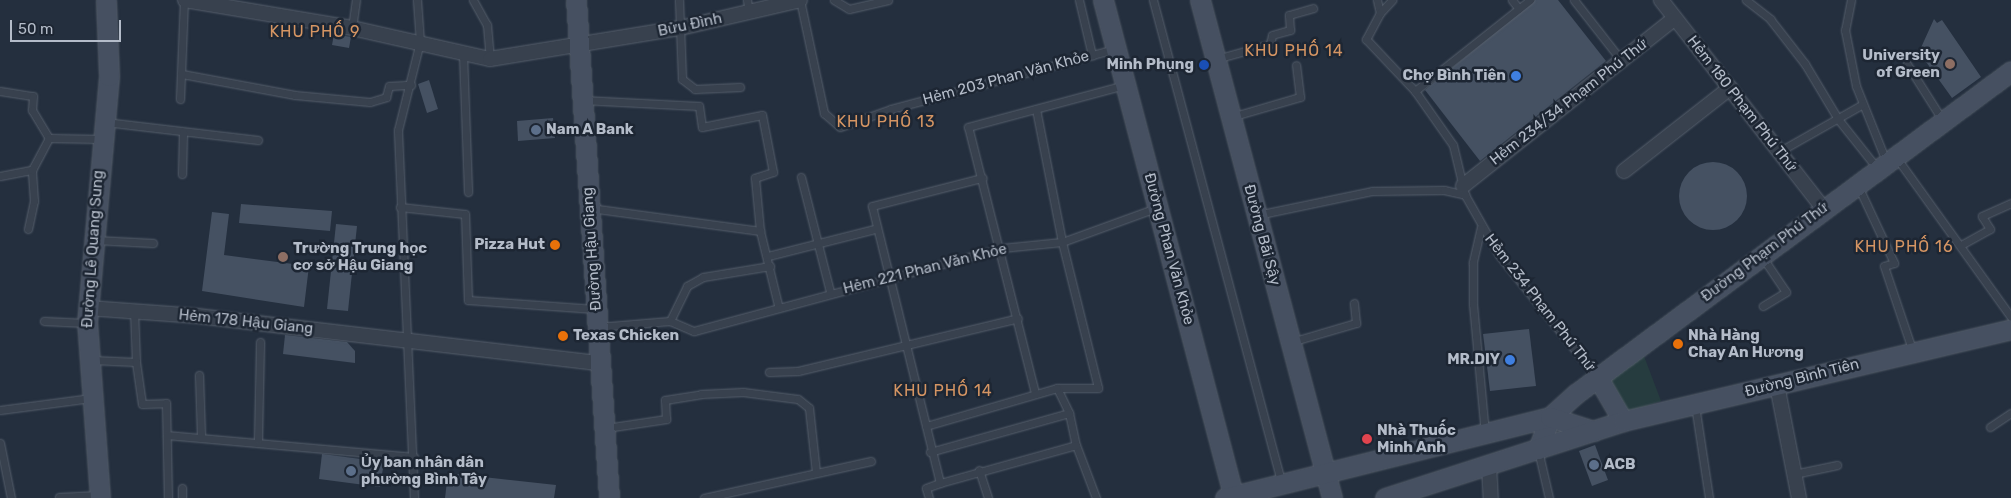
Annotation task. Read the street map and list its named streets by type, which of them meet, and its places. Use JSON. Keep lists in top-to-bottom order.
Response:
{
  "streets": {
    "street": [
      "Bửu Đình",
      "Hẻm 234/34 Phạm Phú Thứ",
      "Hẻm 180 Phạm Phú Thứ",
      "Đường Bãi Sậy",
      "Đường Lê Quang Sung",
      "Đường Hậu Giang",
      "Đường Phan Văn Khỏe",
      "Đường Phạm Phú Thứ",
      "Hẻm 178 Hậu Giang",
      "Đường Bình Tiên"
    ],
    "lane": ["Hẻm 203 Phan Văn Khỏe", "Hẻm 221 Phan Văn Khỏe", "Hẻm 234 Phạm Phú Thứ"]
  },
  "crossings": [
    ["Bửu Đình", "Hẻm 203 Phan Văn Khỏe"],
    ["Bửu Đình", "Đường Hậu Giang"],
    ["Hẻm 203 Phan Văn Khỏe", "Đường Phan Văn Khỏe"],
    ["Hẻm 234/34 Phạm Phú Thứ", "Hẻm 180 Phạm Phú Thứ"],
    ["Hẻm 234/34 Phạm Phú Thứ", "Hẻm 234 Phạm Phú Thứ"],
    ["Hẻm 180 Phạm Phú Thứ", "Đường Phạm Phú Thứ"],
    ["Đường Lê Quang Sung", "Hẻm 178 Hậu Giang"],
    ["Đường Hậu Giang", "Hẻm 178 Hậu Giang"],
    ["Đường Phan Văn Khỏe", "Hẻm 221 Phan Văn Khỏe"],
    ["Đường Phạm Phú Thứ", "Hẻm 234 Phạm Phú Thứ"]
  ],
  "districts": [
    "KHU PHỐ 9",
    "KHU PHỐ 14",
    "KHU PHỐ 13",
    "KHU PHỐ 16",
    "KHU PHỐ 14"
  ],
  "places": [
    "University of Green",
    "Minh Phụng",
    "Chợ Bình Tiên",
    "Nam A Bank",
    "Pizza Hut",
    "Trường Trung học cơ sở Hậu Giang",
    "Texas Chicken",
    "Nhà Hàng Chay An Hương",
    "MR.DIY",
    "Nhà Thuốc Minh Anh",
    "ACB",
    "Ủy ban nhân dân phường Bình Tây"
  ],
  "scale_bar": "50 m"
}
